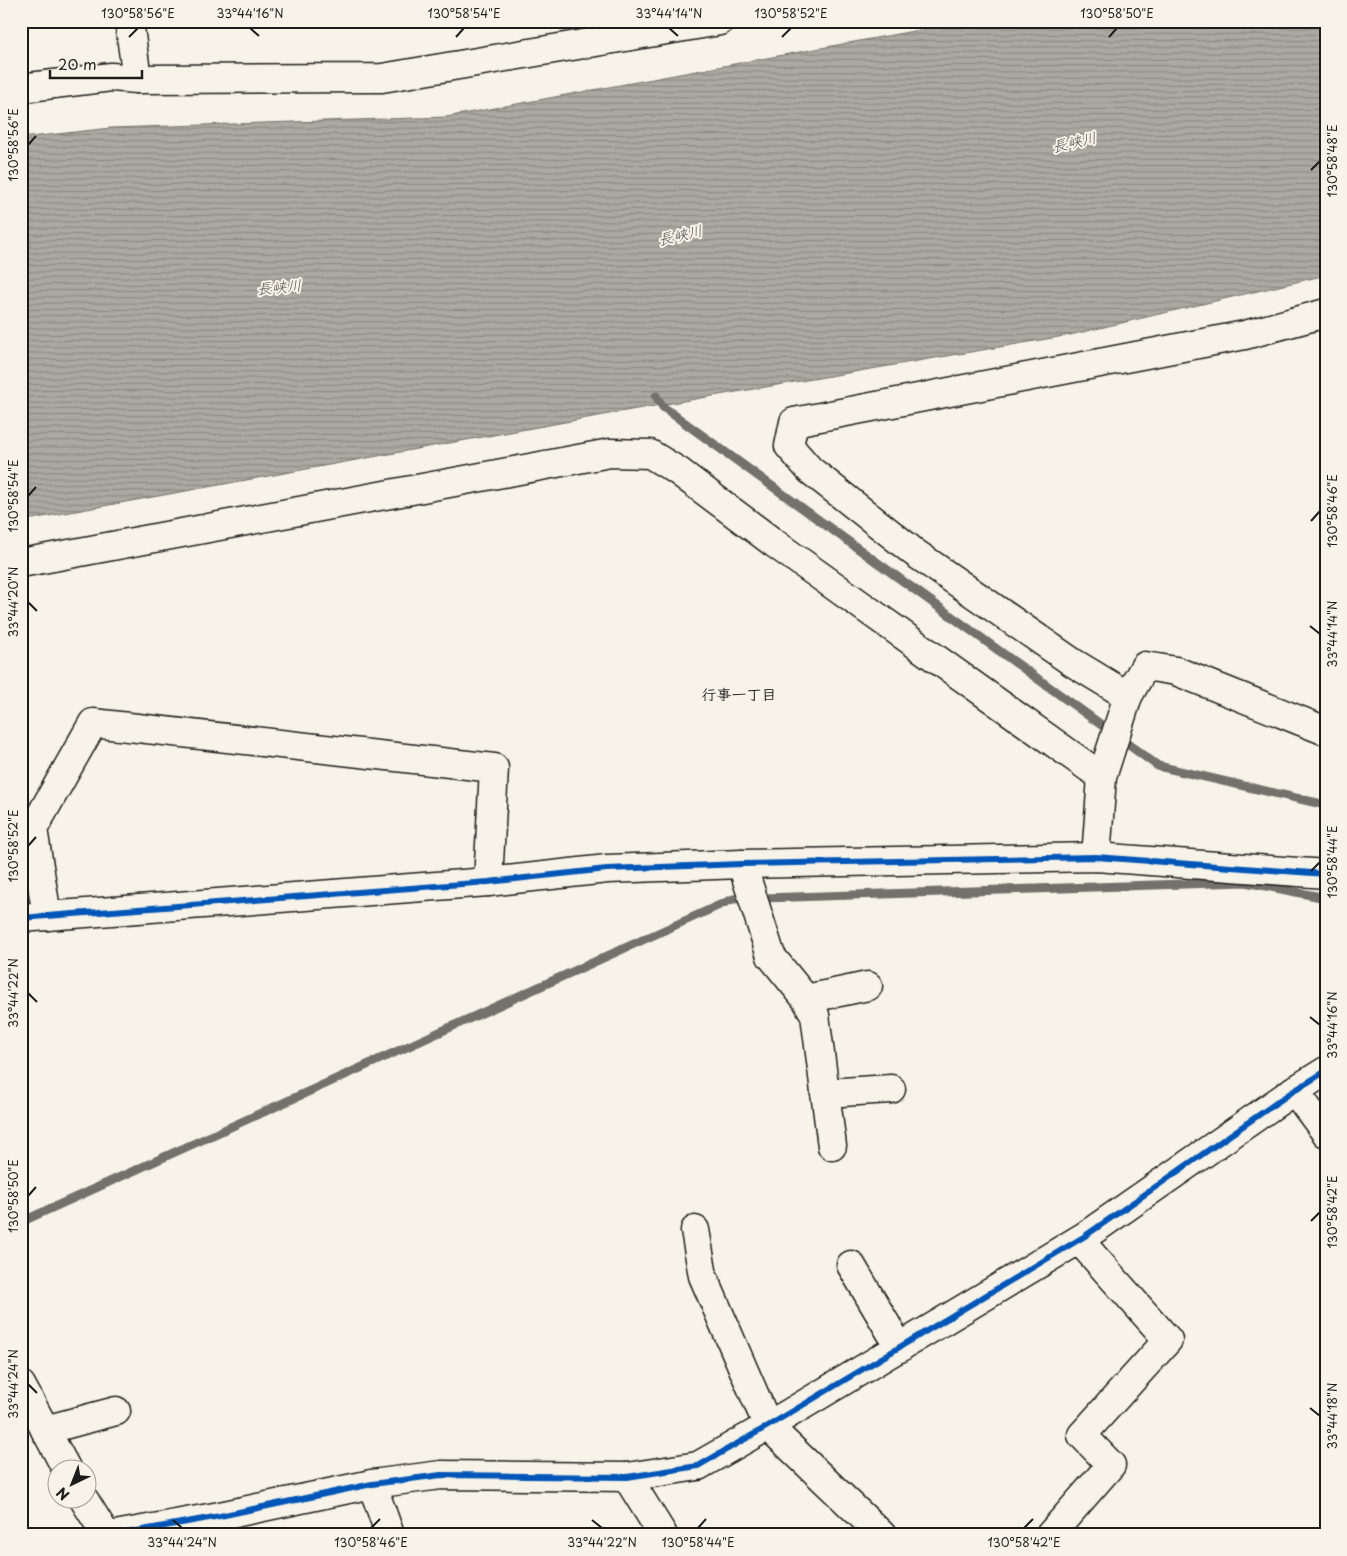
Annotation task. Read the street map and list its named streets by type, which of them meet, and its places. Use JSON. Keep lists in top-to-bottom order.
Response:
{
  "districts": ["行事一丁目"],
  "water": ["長峡川"],
  "scale_bar": "20 m",
  "north": "bottom left",
  "coordinates": [
    "130°58'56\"E",
    "33°44'16\"N",
    "130°58'54\"E",
    "33°44'14\"N",
    "130°58'52\"E",
    "130°58'50\"E",
    "130°58'48\"E",
    "130°58'46\"E",
    "33°44'20\"N",
    "130°58'44\"E",
    "33°44'22\"N",
    "130°58'42\"E",
    "33°44'24\"N",
    "33°44'18\"N"
  ]
}
